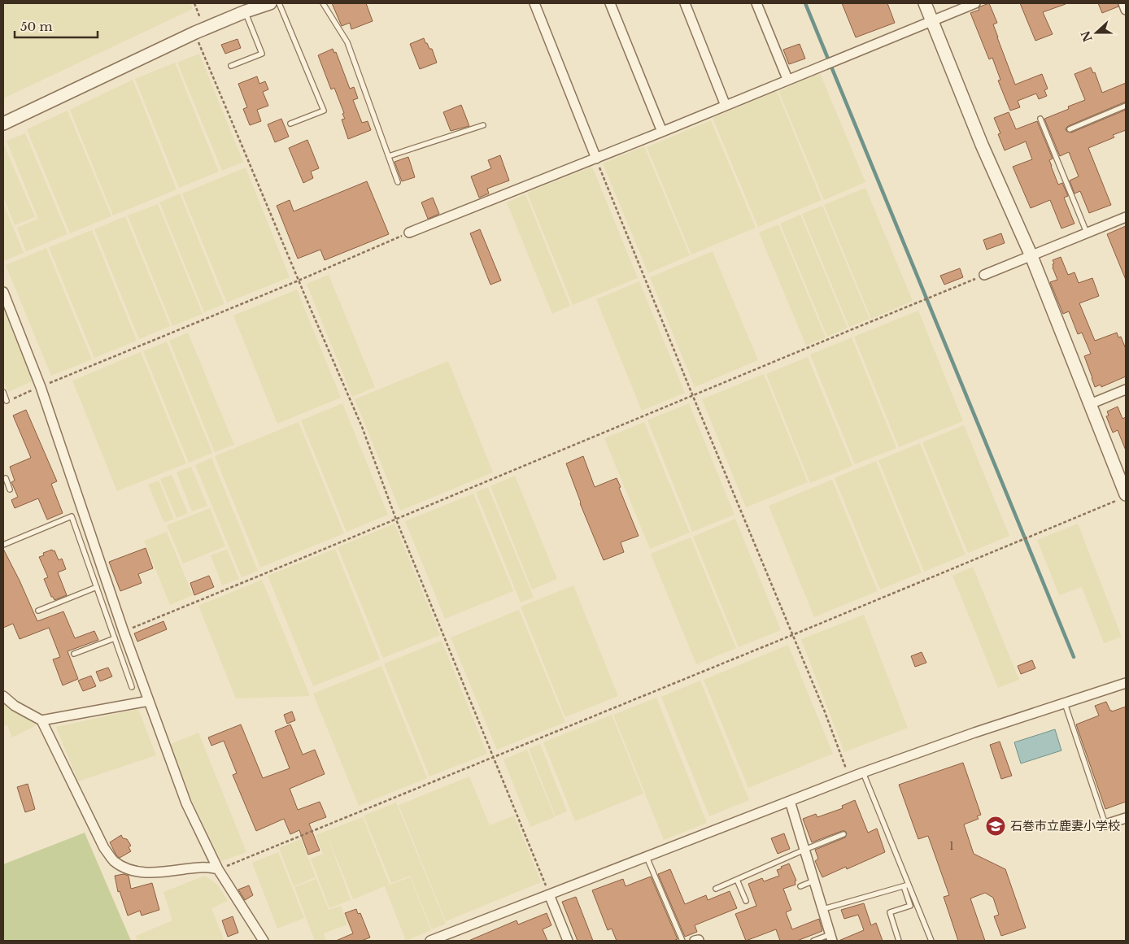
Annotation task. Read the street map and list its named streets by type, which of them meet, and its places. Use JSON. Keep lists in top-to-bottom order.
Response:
{
  "places": {
    "school or university": ["石巻市立鹿妻小学校"]
  },
  "house_numbers": ["1"],
  "scale_bar": "50 m",
  "north": "left"
}
